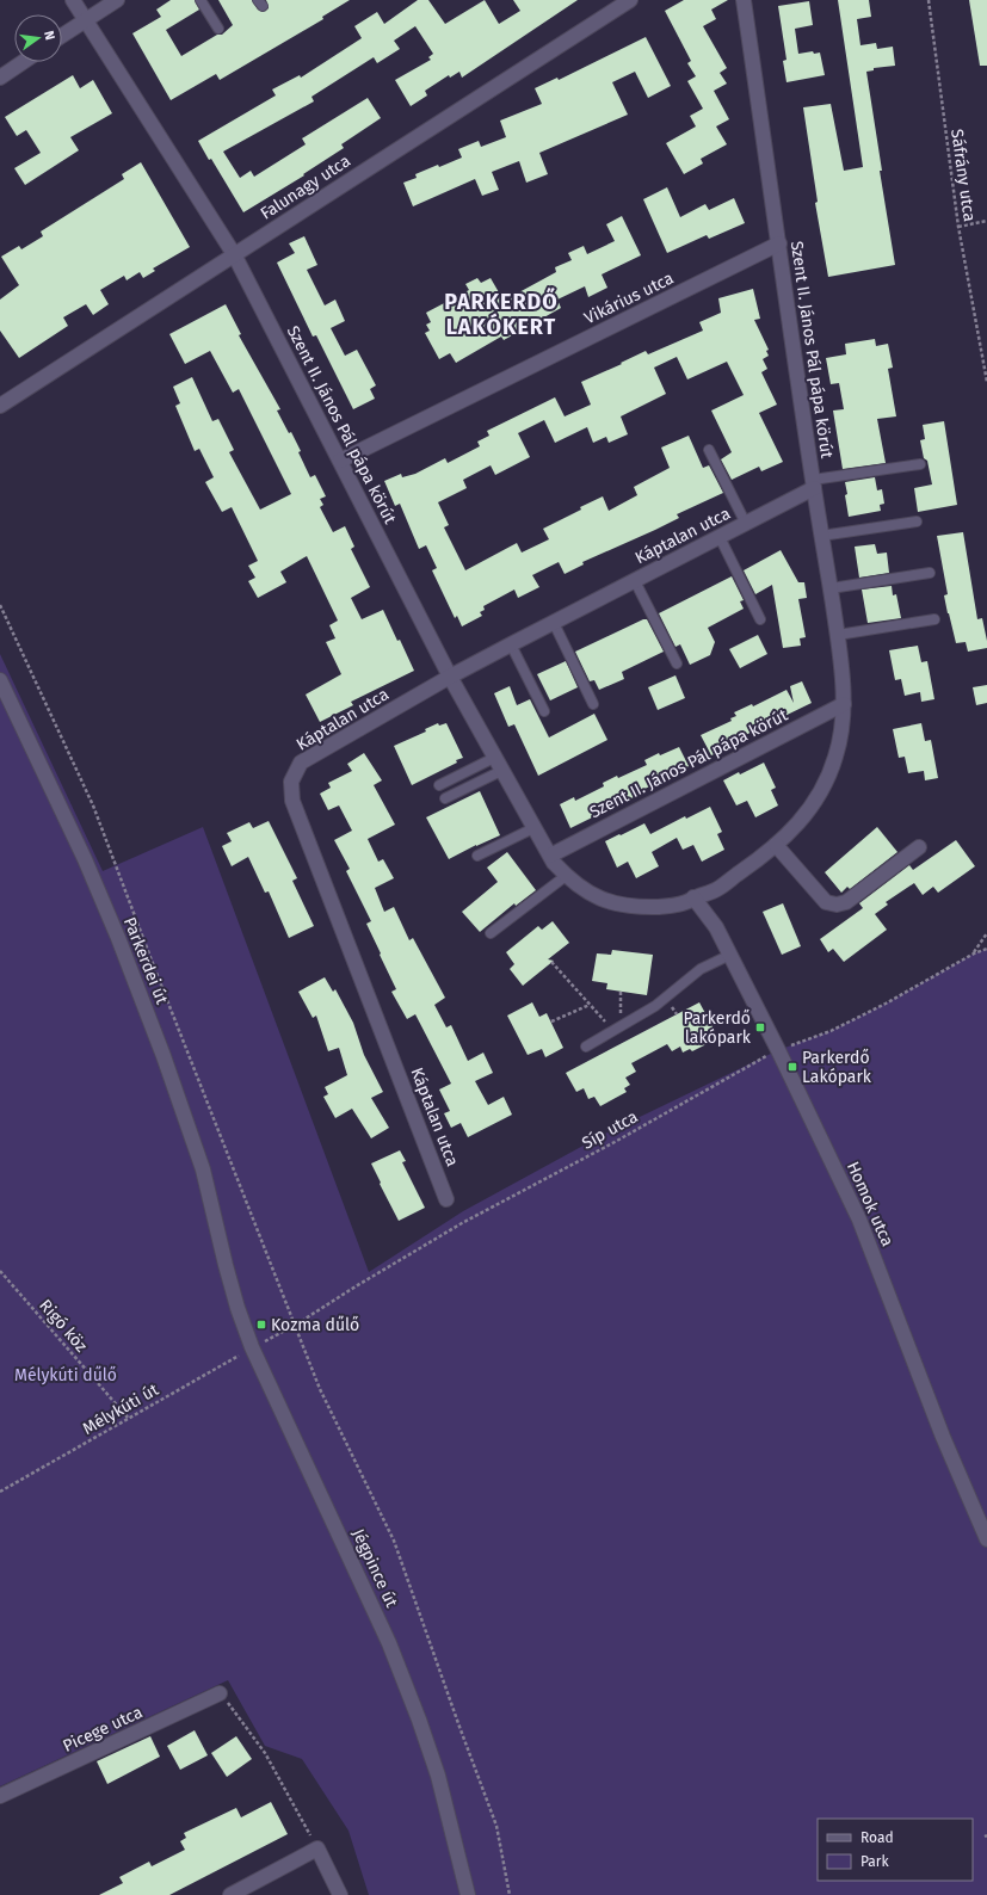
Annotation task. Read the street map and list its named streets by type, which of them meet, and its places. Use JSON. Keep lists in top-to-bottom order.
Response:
{
  "streets": {
    "street": [
      "Falunagy utca",
      "Vikárius utca",
      "Szent II. János Pál pápa körút",
      "Káptalan utca",
      "Parkerdei út",
      "Homok utca",
      "Jégpince út",
      "Picege utca"
    ],
    "path": [
      "Sáfrány utca",
      "Síp utca",
      "Rigó köz",
      "Mélykúti út"
    ]
  },
  "crossings": [
    ["Falunagy utca", "Szent II. János Pál pápa körút"],
    ["Vikárius utca", "Szent II. János Pál pápa körút"],
    ["Szent II. János Pál pápa körút", "Káptalan utca"],
    ["Szent II. János Pál pápa körút", "Homok utca"],
    ["Parkerdei út", "Jégpince út"],
    ["Síp utca", "Homok utca"],
    ["Síp utca", "Mélykúti út"],
    ["Síp utca", "Jégpince út"],
    ["Rigó köz", "Mélykúti út"],
    ["Mélykúti út", "Jégpince út"]
  ],
  "districts": ["PARKERDŐ LAKÓKERT"],
  "parks": ["Mélykúti dűlő"],
  "places": {
    "transit": ["Parkerdő lakópark", "Parkerdő Lakópark", "Kozma dűlő"]
  },
  "legend": ["Road", "Park"],
  "north": "right"
}
